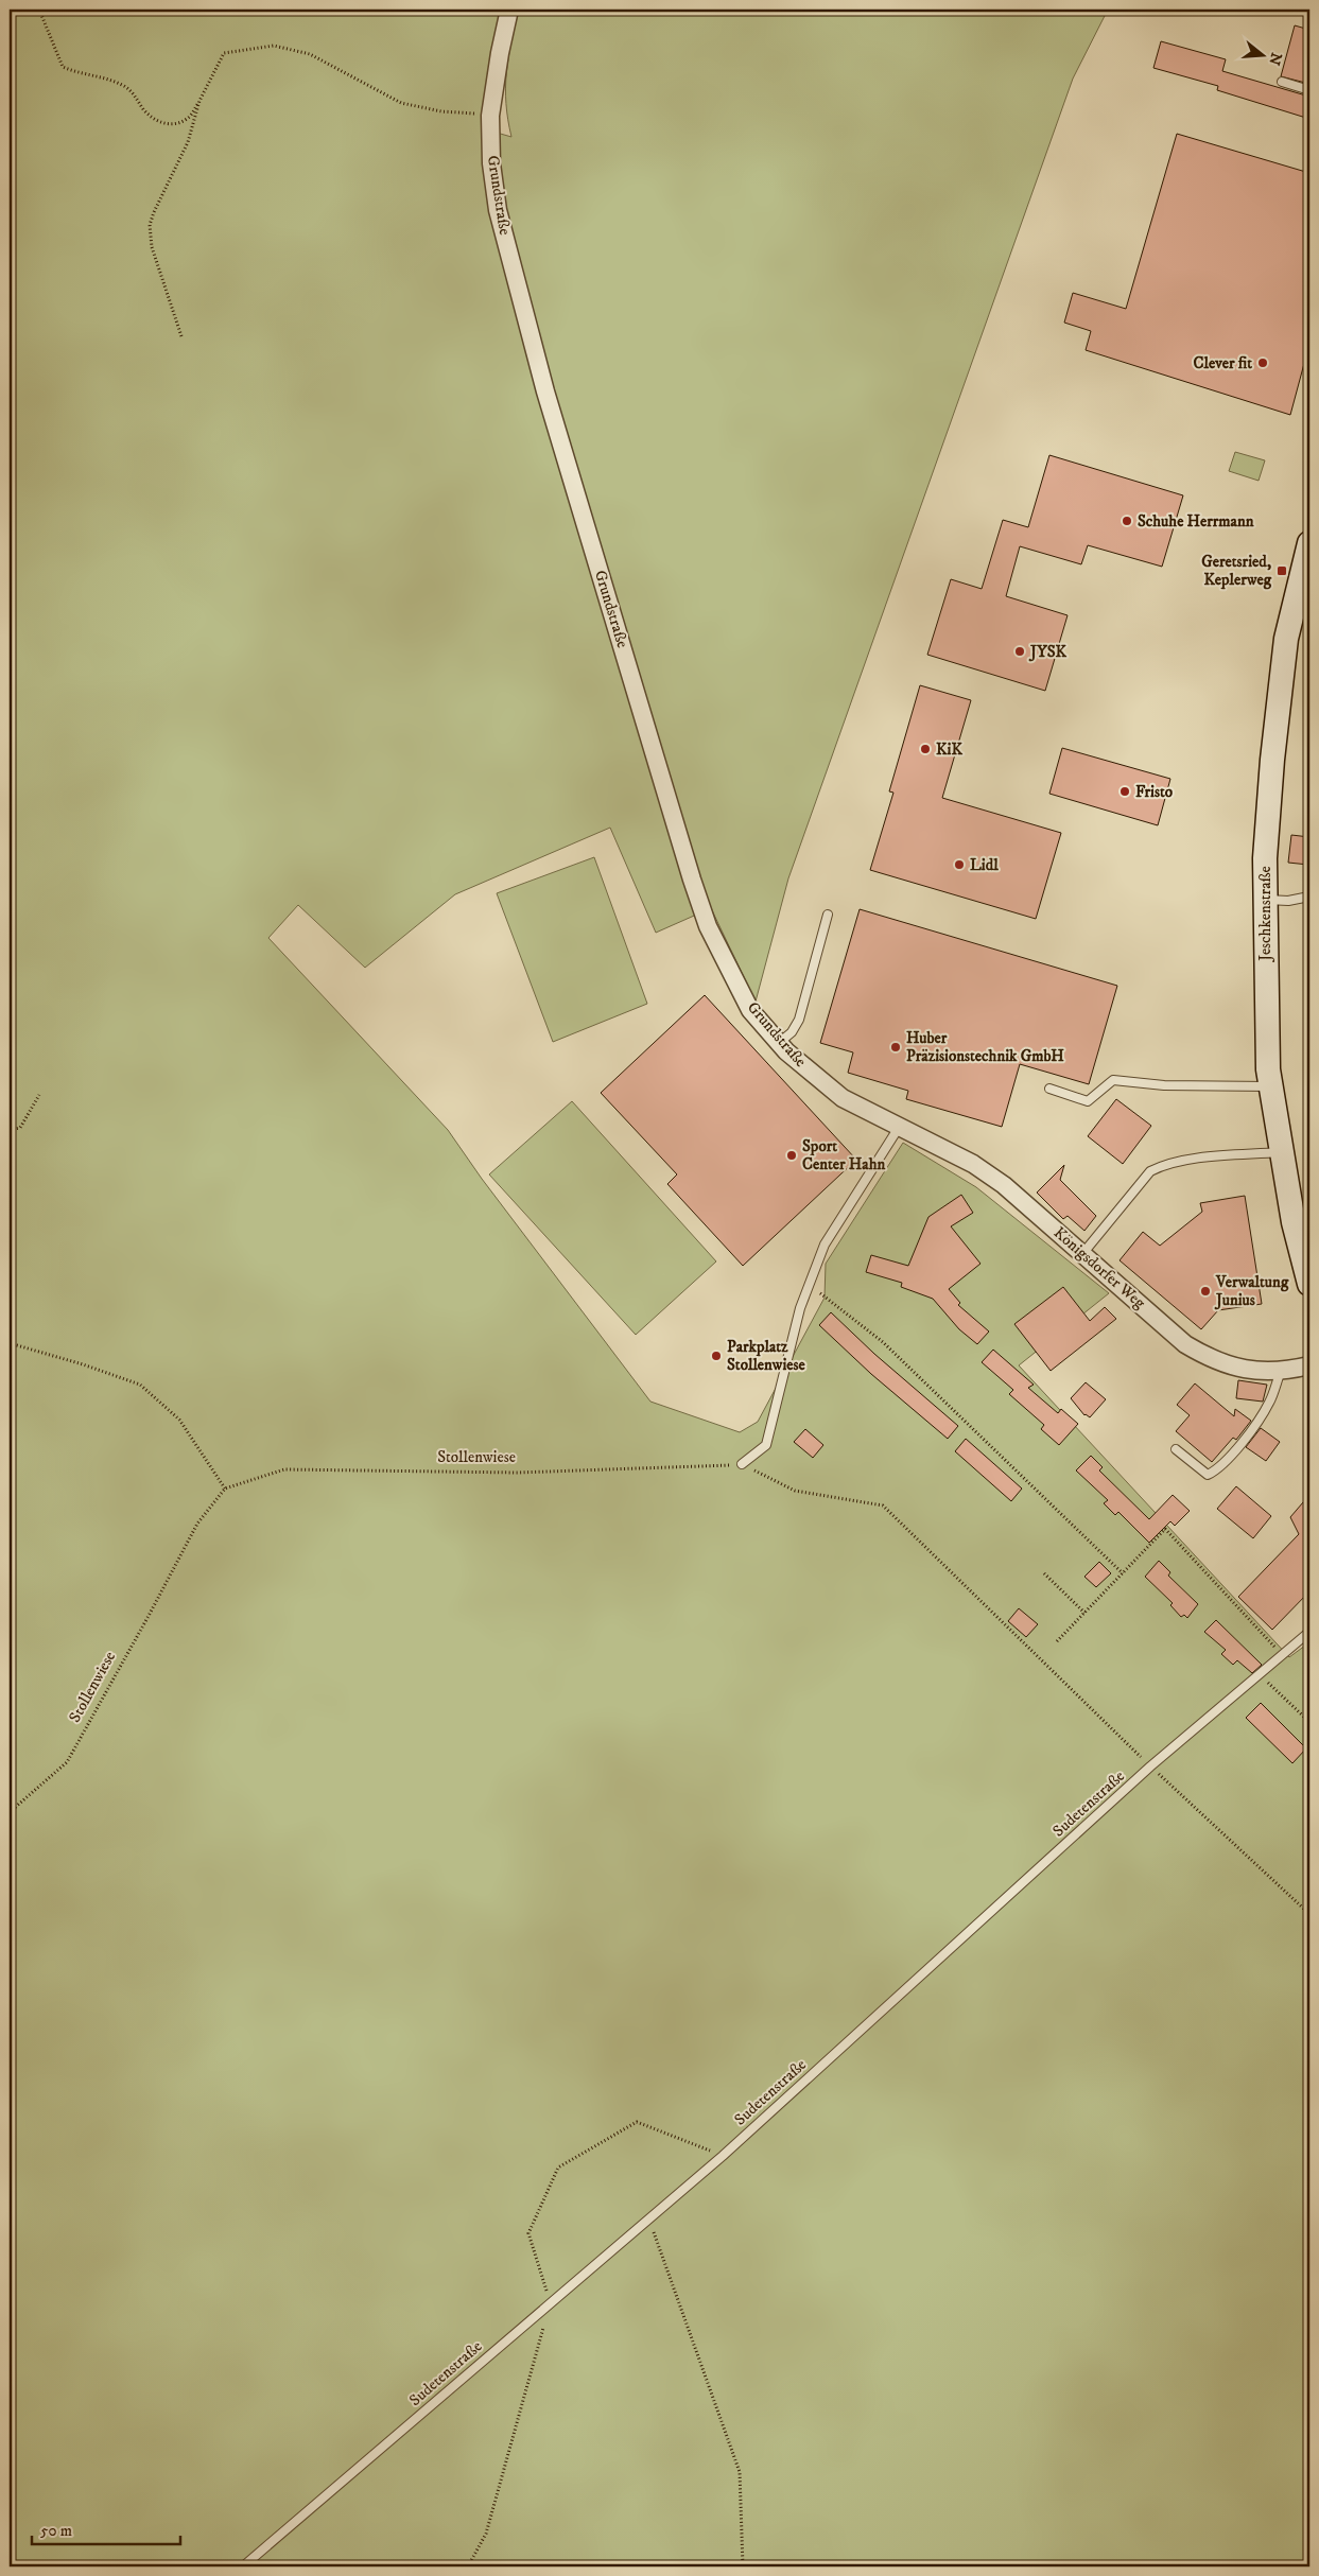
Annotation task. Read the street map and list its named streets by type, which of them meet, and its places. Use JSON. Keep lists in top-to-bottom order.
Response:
{
  "streets": {
    "street": ["Grundstraße", "Jeschkenstraße", "Königsdorfer Weg"],
    "lane": ["Sudetenstraße"],
    "path": ["Stollenwiese"]
  },
  "crossings": [
    ["Grundstraße", "Königsdorfer Weg"]
  ],
  "places": {
    "other": [
      "Clever fit",
      "Schuhe Herrmann",
      "JYSK",
      "KiK",
      "Fristo",
      "Lidl",
      "Huber Präzisionstechnik GmbH",
      "Sport Center Hahn",
      "Verwaltung Junius",
      "Parkplatz Stollenwiese"
    ],
    "transit": ["Geretsried, Keplerweg"]
  },
  "scale_bar": "50 m",
  "north": "right"
}
